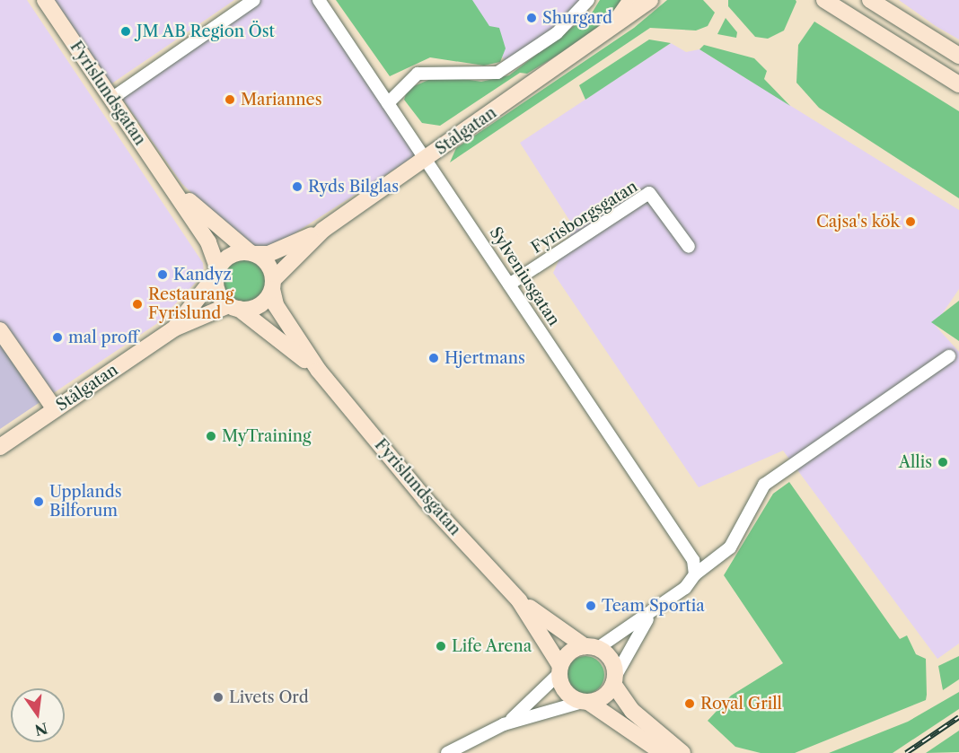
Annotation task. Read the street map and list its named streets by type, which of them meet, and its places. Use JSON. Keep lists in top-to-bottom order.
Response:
{
  "streets": {
    "main road": ["Fyrislundsgatan", "Stålgatan"],
    "street": ["Fyrisborgsgatan", "Sylveniusgatan"]
  },
  "crossings": [
    ["Fyrislundsgatan", "Stålgatan"],
    ["Stålgatan", "Sylveniusgatan"],
    ["Fyrisborgsgatan", "Sylveniusgatan"]
  ],
  "places": [
    "Shurgard",
    "JM AB Region Öst",
    "Mariannes",
    "Ryds Bilglas",
    "Cajsa's kök",
    "Kandyz",
    "Restaurang Fyrislund",
    "mal proff",
    "Hjertmans",
    "MyTraining",
    "Allis",
    "Upplands Bilforum",
    "Team Sportia",
    "Life Arena",
    "Livets Ord",
    "Royal Grill"
  ],
  "north": "bottom"
}
